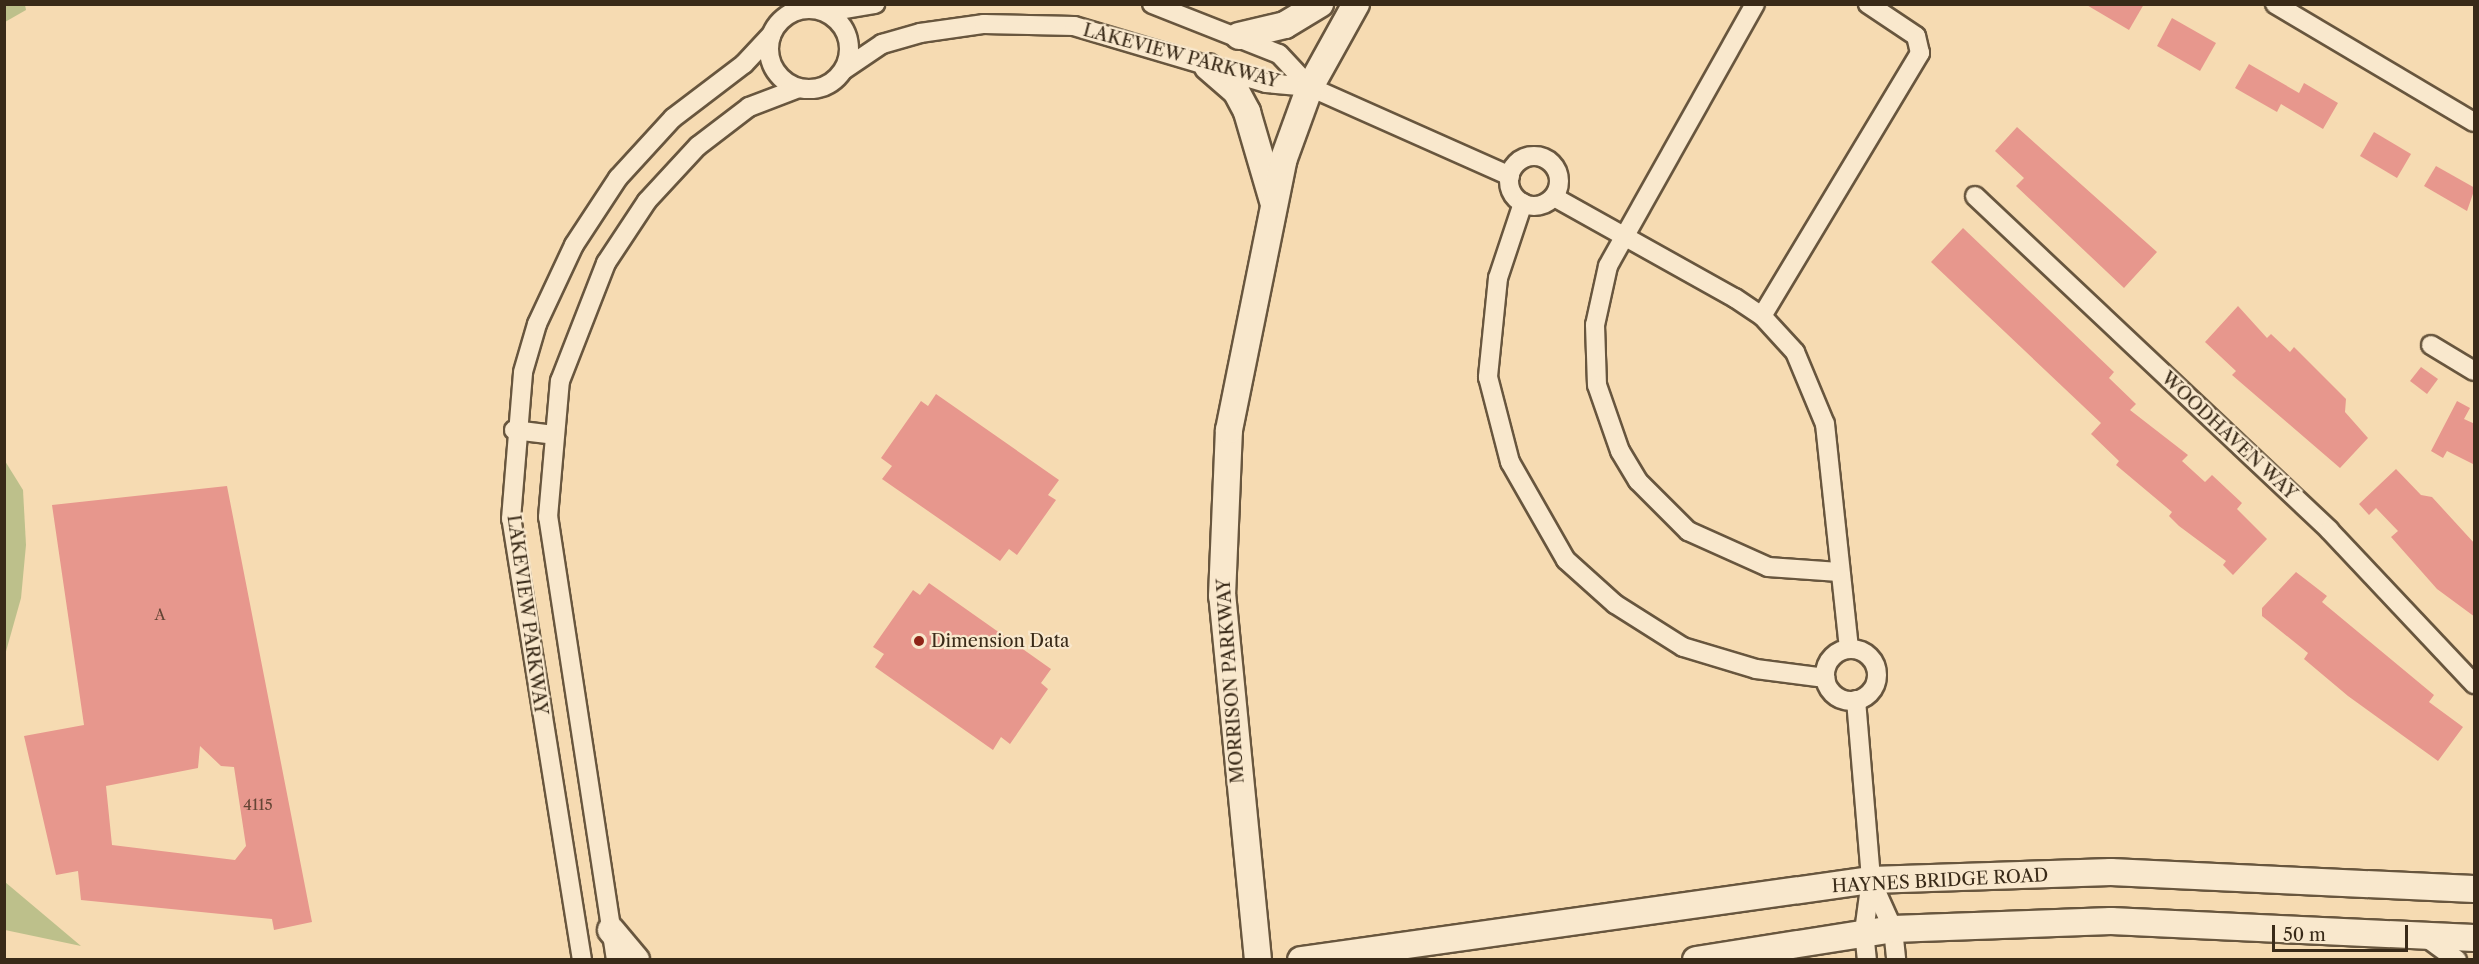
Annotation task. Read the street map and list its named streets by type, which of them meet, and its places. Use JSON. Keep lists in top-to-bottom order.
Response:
{
  "streets": {
    "main road": ["MORRISON PARKWAY", "HAYNES BRIDGE ROAD"],
    "street": ["LAKEVIEW PARKWAY", "WOODHAVEN WAY"]
  },
  "crossings": [
    ["LAKEVIEW PARKWAY", "MORRISON PARKWAY"]
  ],
  "places": ["Dimension Data"],
  "house_numbers": ["A", "4115"],
  "scale_bar": "50 m"
}
